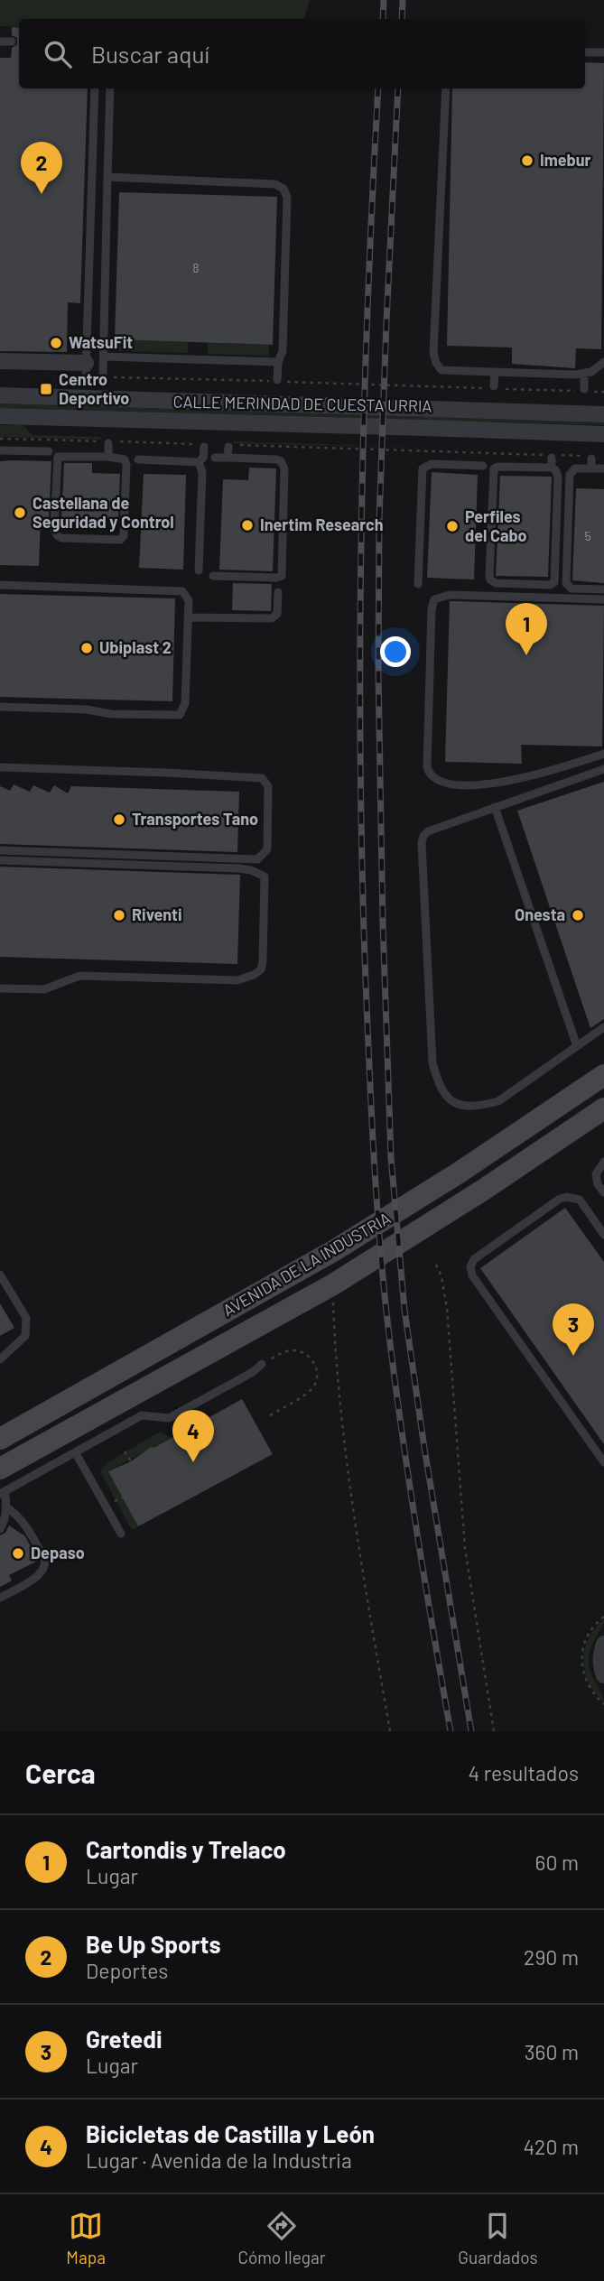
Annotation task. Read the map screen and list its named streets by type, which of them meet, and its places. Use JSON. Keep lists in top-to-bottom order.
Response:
{
  "streets": {
    "main road": ["AVENIDA DE LA INDUSTRIA"],
    "street": ["CALLE MERINDAD DE CUESTA URRIA"]
  },
  "places": {
    "other": [
      "Imebur",
      "WatsuFit",
      "Castellana de Seguridad y Control",
      "Inertim Research",
      "Perfiles del Cabo",
      "Ubiplast 2",
      "Transportes Tano",
      "Riventi",
      "Onesta",
      "Depaso"
    ],
    "transit": ["Centro Deportivo"]
  },
  "house_numbers": ["8", "5"],
  "page": {
    "search": "Buscar aquí",
    "pins": [
      "2",
      "1",
      "3",
      "4"
    ],
    "heading": ["Cerca", "4 resultados"],
    "list": [
      {
        "mark": "1",
        "name": "Cartondis y Trelaco",
        "note": "Lugar",
        "value": "60 m"
      },
      {
        "mark": "2",
        "name": "Be Up Sports",
        "note": "Deportes",
        "value": "290 m"
      },
      {
        "mark": "3",
        "name": "Gretedi",
        "note": "Lugar",
        "value": "360 m"
      },
      {
        "mark": "4",
        "name": "Bicicletas de Castilla y León",
        "note": "Lugar · Avenida de la Industria",
        "value": "420 m"
      }
    ],
    "nav": ["Mapa", "Cómo llegar", "Guardados"]
  }
}
